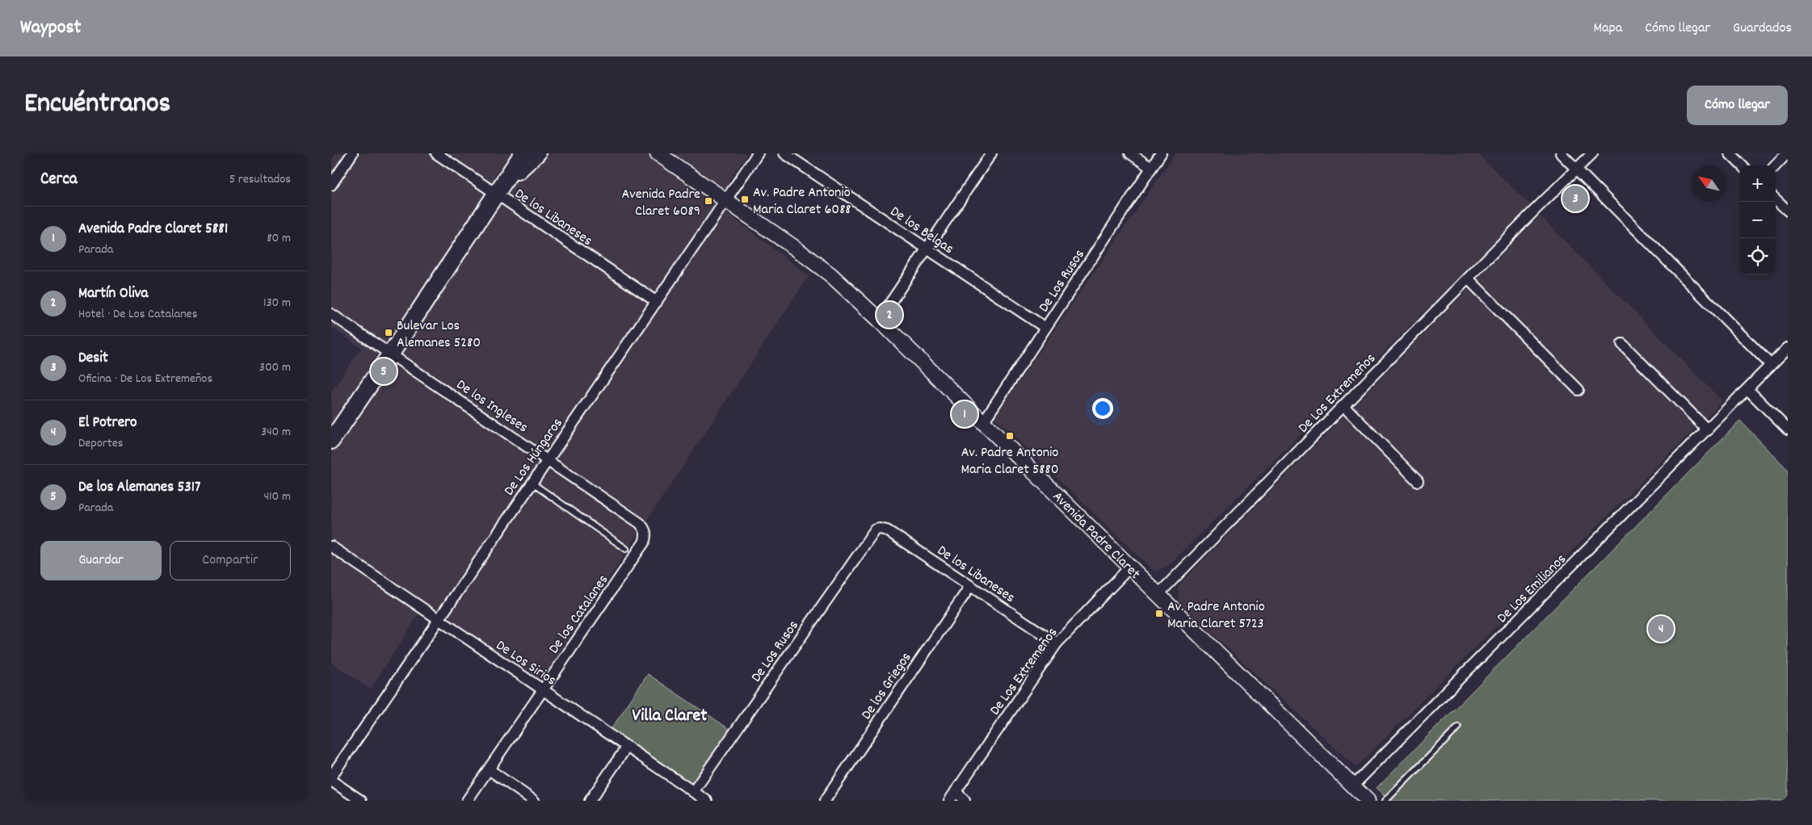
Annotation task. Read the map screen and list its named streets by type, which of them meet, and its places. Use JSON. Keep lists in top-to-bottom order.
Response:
{
  "streets": {
    "main road": ["Avenida Padre Claret"],
    "street": [
      "De los Libaneses",
      "De los Belgas",
      "De Los Rusos",
      "De Los Extremeños",
      "De los Ingleses",
      "De Los Húngaros",
      "De Los Emilianos",
      "De los Catalanes",
      "De Los Sirios",
      "De los Griegos"
    ]
  },
  "crossings": [
    ["De los Libaneses", "De Los Rusos"],
    ["De los Libaneses", "De Los Extremeños"],
    ["De los Libaneses", "De Los Húngaros"],
    ["De los Libaneses", "De los Griegos"],
    ["De los Belgas", "De Los Rusos"],
    ["De Los Rusos", "Avenida Padre Claret"],
    ["De Los Rusos", "De Los Sirios"],
    ["De Los Extremeños", "Avenida Padre Claret"],
    ["De los Ingleses", "De Los Húngaros"],
    ["De los Ingleses", "De los Catalanes"],
    ["De Los Húngaros", "Avenida Padre Claret"],
    ["De Los Húngaros", "De Los Sirios"],
    ["Avenida Padre Claret", "De Los Emilianos"],
    ["De los Catalanes", "De Los Sirios"]
  ],
  "districts": ["Villa Claret"],
  "places": {
    "transit": [
      "Av. Padre Antonio Maria Claret 6088",
      "Avenida Padre Claret 6089",
      "Bulevar Los Alemanes 5280",
      "Av. Padre Antonio Maria Claret 5880",
      "Av. Padre Antonio Maria Claret 5723"
    ]
  },
  "north": "top left",
  "page": {
    "header": "Waypost",
    "nav": ["Mapa", "Cómo llegar", "Guardados"],
    "title": "Encuéntranos",
    "buttons": [
      "Cómo llegar",
      ["Guardar", "Compartir"]
    ],
    "heading": ["Cerca", "5 resultados"],
    "map_buttons": ["+", "−"],
    "pins": [
      "3",
      "2",
      "5",
      "1",
      "4"
    ],
    "list": [
      {
        "mark": "1",
        "name": "Avenida Padre Claret 5881",
        "note": "Parada",
        "value": "80 m"
      },
      {
        "mark": "2",
        "name": "Martín Oliva",
        "note": "Hotel · De Los Catalanes",
        "value": "130 m"
      },
      {
        "mark": "3",
        "name": "Desit",
        "note": "Oficina · De Los Extremeños",
        "value": "300 m"
      },
      {
        "mark": "4",
        "name": "El Potrero",
        "note": "Deportes",
        "value": "340 m"
      },
      {
        "mark": "5",
        "name": "De los Alemanes 5317",
        "note": "Parada",
        "value": "410 m"
      }
    ]
  }
}
